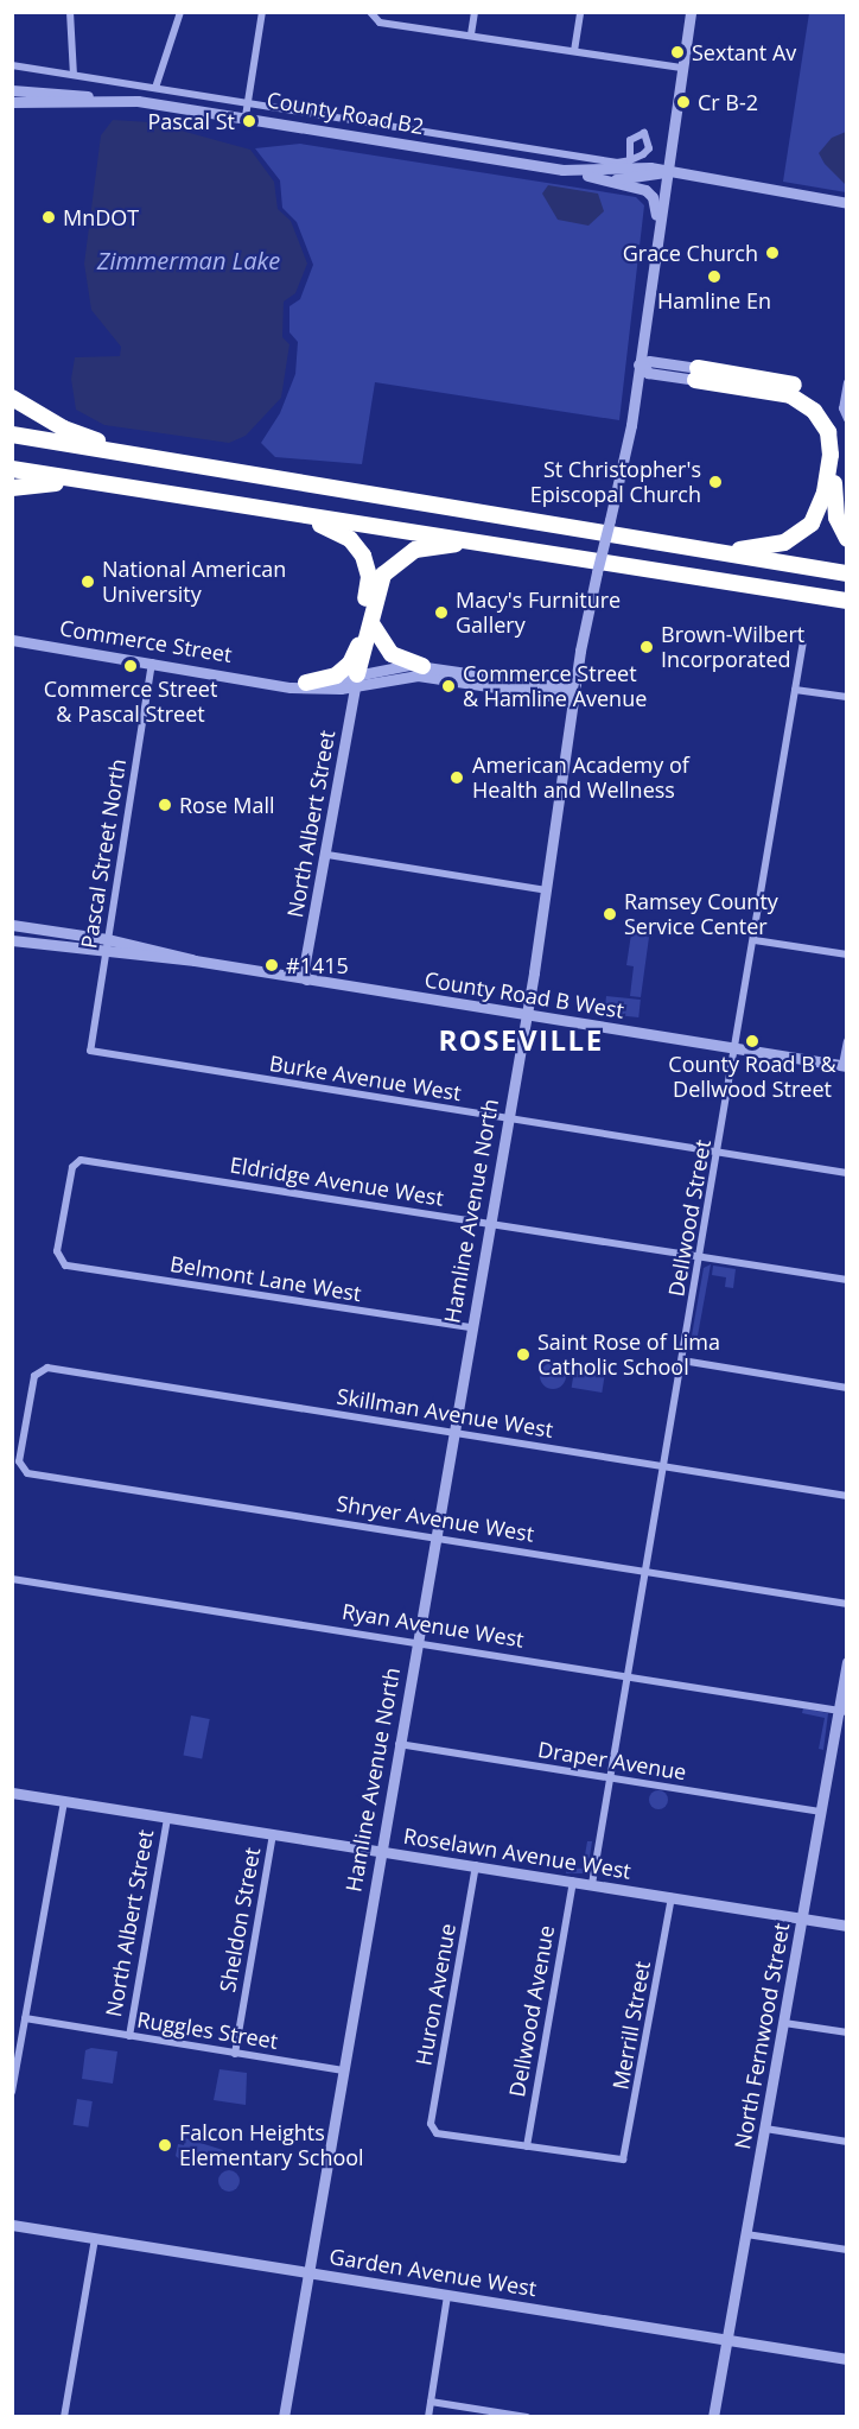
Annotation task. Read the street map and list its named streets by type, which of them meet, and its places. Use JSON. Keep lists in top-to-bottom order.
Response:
{
  "streets": {
    "street": [
      "County Road B2",
      "Commerce Street",
      "North Albert Street",
      "Pascal Street North",
      "County Road B West",
      "Burke Avenue West",
      "Eldridge Avenue West",
      "Hamline Avenue North",
      "Dellwood Street",
      "Belmont Lane West",
      "Skillman Avenue West",
      "Shryer Avenue West",
      "Ryan Avenue West",
      "Draper Avenue",
      "Roselawn Avenue West",
      "Sheldon Street",
      "Huron Avenue",
      "Dellwood Avenue",
      "Merrill Street",
      "Ruggles Street",
      "North Fernwood Street",
      "Garden Avenue West"
    ]
  },
  "crossings": [
    ["County Road B2", "Hamline Avenue North"],
    ["Commerce Street", "North Albert Street"],
    ["Commerce Street", "Pascal Street North"],
    ["Commerce Street", "Hamline Avenue North"],
    ["North Albert Street", "County Road B West"],
    ["North Albert Street", "Roselawn Avenue West"],
    ["North Albert Street", "Ruggles Street"],
    ["Pascal Street North", "County Road B West"],
    ["Pascal Street North", "Burke Avenue West"],
    ["County Road B West", "Hamline Avenue North"],
    ["County Road B West", "Dellwood Street"],
    ["Burke Avenue West", "Hamline Avenue North"],
    ["Burke Avenue West", "Dellwood Street"],
    ["Eldridge Avenue West", "Hamline Avenue North"],
    ["Eldridge Avenue West", "Dellwood Street"],
    ["Eldridge Avenue West", "Belmont Lane West"],
    ["Hamline Avenue North", "Belmont Lane West"],
    ["Hamline Avenue North", "Skillman Avenue West"],
    ["Hamline Avenue North", "Shryer Avenue West"],
    ["Hamline Avenue North", "Ryan Avenue West"],
    ["Hamline Avenue North", "Draper Avenue"],
    ["Hamline Avenue North", "Roselawn Avenue West"],
    ["Hamline Avenue North", "Ruggles Street"],
    ["Hamline Avenue North", "Garden Avenue West"],
    ["Dellwood Street", "Skillman Avenue West"],
    ["Dellwood Street", "Shryer Avenue West"],
    ["Dellwood Street", "Ryan Avenue West"],
    ["Dellwood Street", "Draper Avenue"],
    ["Dellwood Street", "Roselawn Avenue West"],
    ["Skillman Avenue West", "Shryer Avenue West"],
    ["Ryan Avenue West", "North Fernwood Street"],
    ["Draper Avenue", "North Fernwood Street"],
    ["Roselawn Avenue West", "Sheldon Street"],
    ["Roselawn Avenue West", "Huron Avenue"],
    ["Roselawn Avenue West", "Dellwood Avenue"],
    ["Roselawn Avenue West", "Merrill Street"],
    ["Roselawn Avenue West", "North Fernwood Street"],
    ["Sheldon Street", "Ruggles Street"],
    ["Huron Avenue", "Dellwood Avenue"],
    ["Huron Avenue", "Merrill Street"],
    ["Dellwood Avenue", "Merrill Street"],
    ["North Fernwood Street", "Garden Avenue West"]
  ],
  "districts": ["ROSEVILLE"],
  "water": ["Zimmerman Lake"],
  "places": [
    "Sextant Av",
    "Cr B-2",
    "Pascal St",
    "MnDOT",
    "Grace Church",
    "Hamline En",
    "St Christopher's Episcopal Church",
    "National American University",
    "Macy's Furniture Gallery",
    "Brown-Wilbert Incorporated",
    "Commerce Street & Pascal Street",
    "Commerce Street & Hamline Avenue",
    "American Academy of Health and Wellness",
    "Rose Mall",
    "Ramsey County Service Center",
    "#1415",
    "County Road B & Dellwood Street",
    "Saint Rose of Lima Catholic School",
    "Falcon Heights Elementary School"
  ]
}
